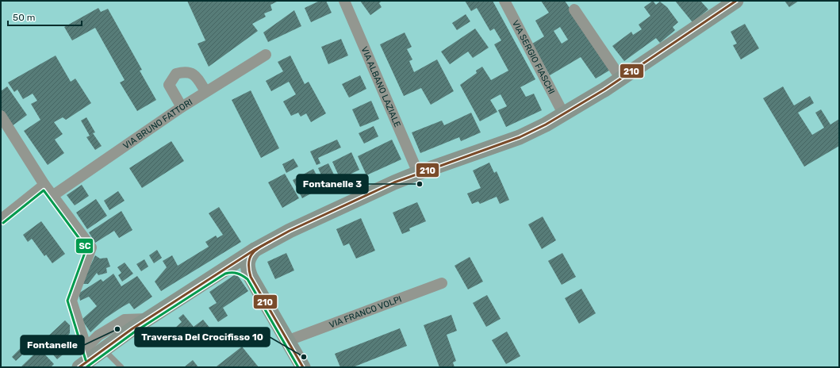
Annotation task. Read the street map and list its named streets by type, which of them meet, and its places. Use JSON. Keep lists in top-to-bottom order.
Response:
{
  "streets": {
    "street": [
      "VIA SERGIO FIASCHI",
      "VIA ALBANO LAZIALE",
      "VIA BRUNO FATTORI",
      "VIA FRANCO VOLPI"
    ]
  },
  "places": ["Fontanelle 3", "Fontanelle", "Traversa Del Crocifisso 10"],
  "lines": ["transit line 210", "transit line SC"],
  "scale_bar": "50 m"
}
